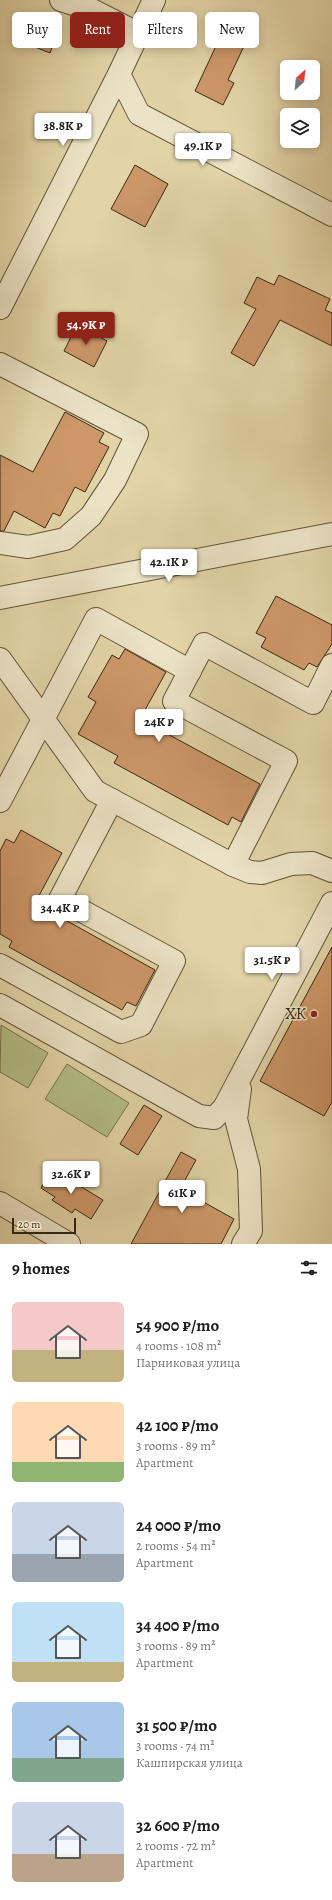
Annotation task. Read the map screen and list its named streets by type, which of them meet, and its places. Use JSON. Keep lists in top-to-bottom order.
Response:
{
  "places": ["ХК"],
  "scale_bar": "20 m",
  "north": "top right",
  "page": {
    "chip": [
      "Buy",
      "Rent",
      "Filters",
      "New"
    ],
    "price": [
      "38.8K ₽",
      "49.1K ₽",
      "54.9K ₽",
      "42.1K ₽",
      "24K ₽",
      "34.4K ₽",
      "31.5K ₽",
      "32.6K ₽",
      "61K ₽"
    ],
    "scale": "20 m",
    "heading": "9 homes",
    "list": [
      {
        "name": "54 900 ₽/mo",
        "note": "4 rooms · 108 m² · Парниковая улица"
      },
      {
        "name": "42 100 ₽/mo",
        "note": "3 rooms · 89 m² · Apartment"
      },
      {
        "name": "24 000 ₽/mo",
        "note": "2 rooms · 54 m² · Apartment"
      },
      {
        "name": "34 400 ₽/mo",
        "note": "3 rooms · 89 m² · Apartment"
      },
      {
        "name": "31 500 ₽/mo",
        "note": "3 rooms · 74 m² · Кашпирская улица"
      },
      {
        "name": "32 600 ₽/mo",
        "note": "2 rooms · 72 m² · Apartment"
      }
    ]
  }
}
